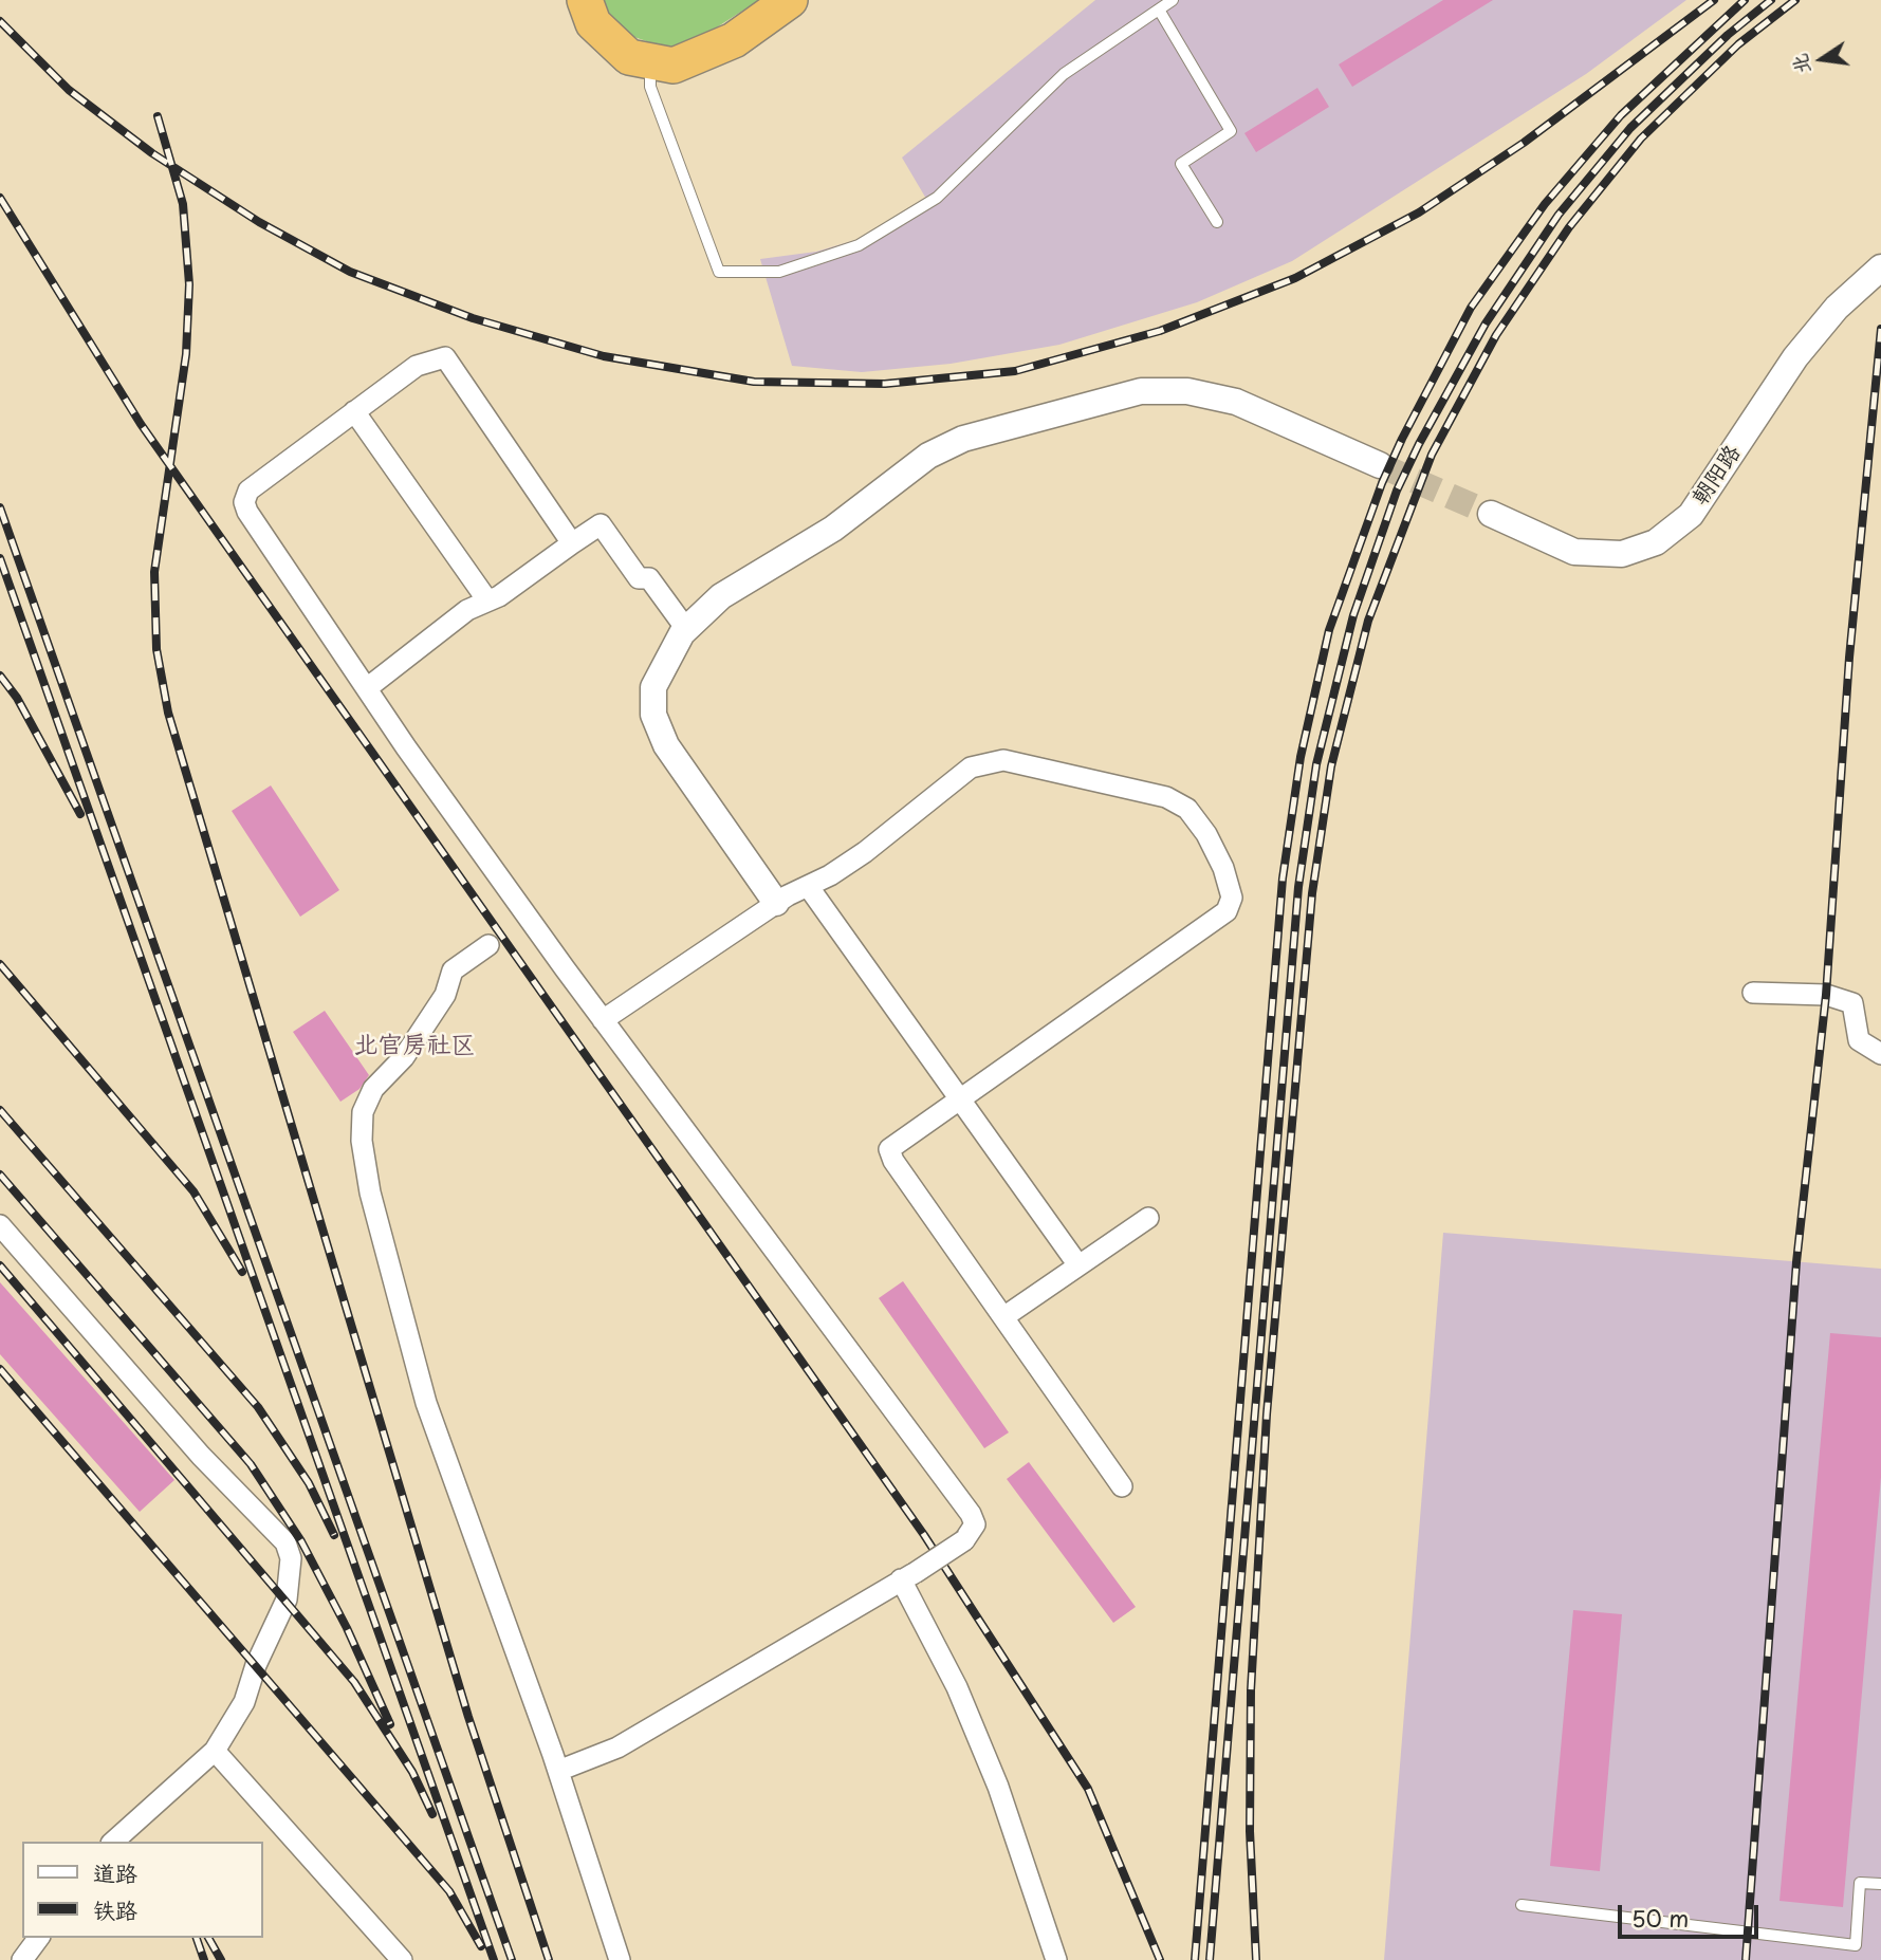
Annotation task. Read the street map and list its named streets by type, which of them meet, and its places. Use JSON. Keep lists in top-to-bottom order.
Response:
{
  "streets": {
    "street": ["朝阳路"]
  },
  "districts": ["北官房社区"],
  "legend": ["道路", "铁路"],
  "scale_bar": "50 m",
  "north": "left"
}
